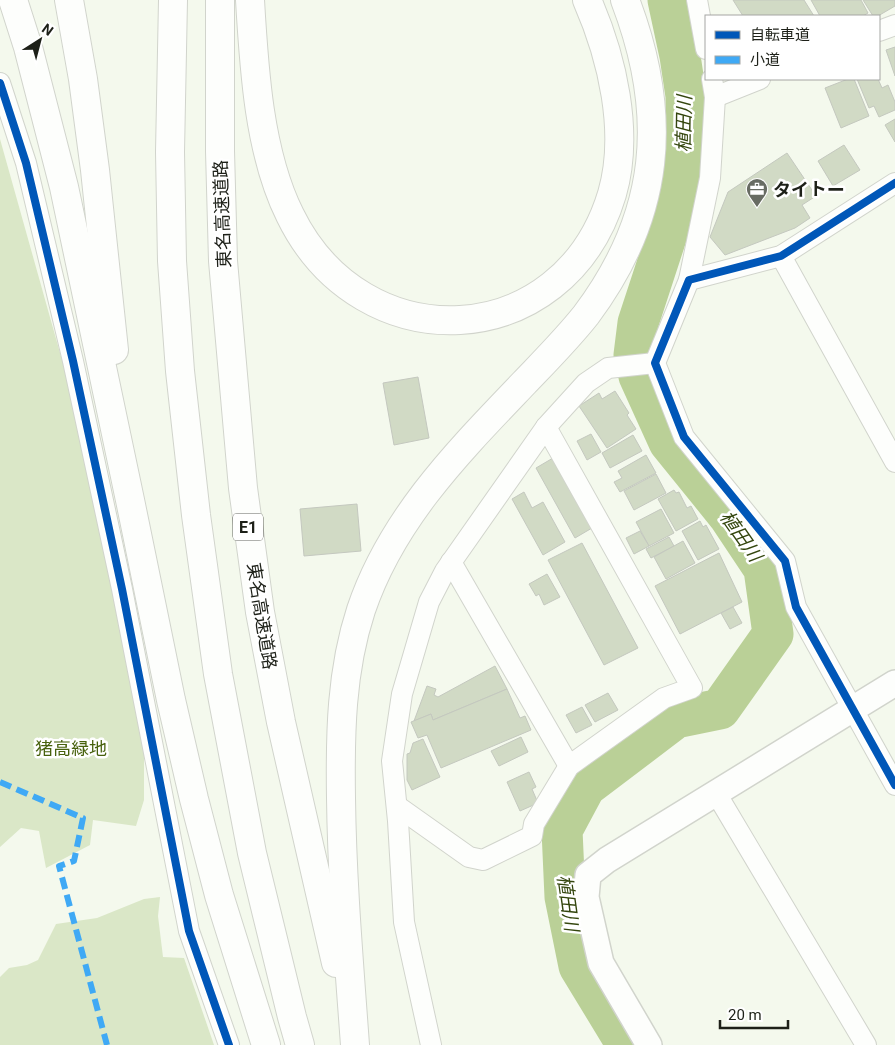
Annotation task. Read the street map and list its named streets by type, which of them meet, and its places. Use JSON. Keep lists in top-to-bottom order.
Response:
{
  "streets": {
    "highway": ["東名高速道路", "E1"]
  },
  "water": ["植田川"],
  "parks": ["猪高緑地"],
  "places": {
    "office": ["タイトー"]
  },
  "legend": ["自転車道", "小道"],
  "scale_bar": "20 m",
  "north": "top right"
}
